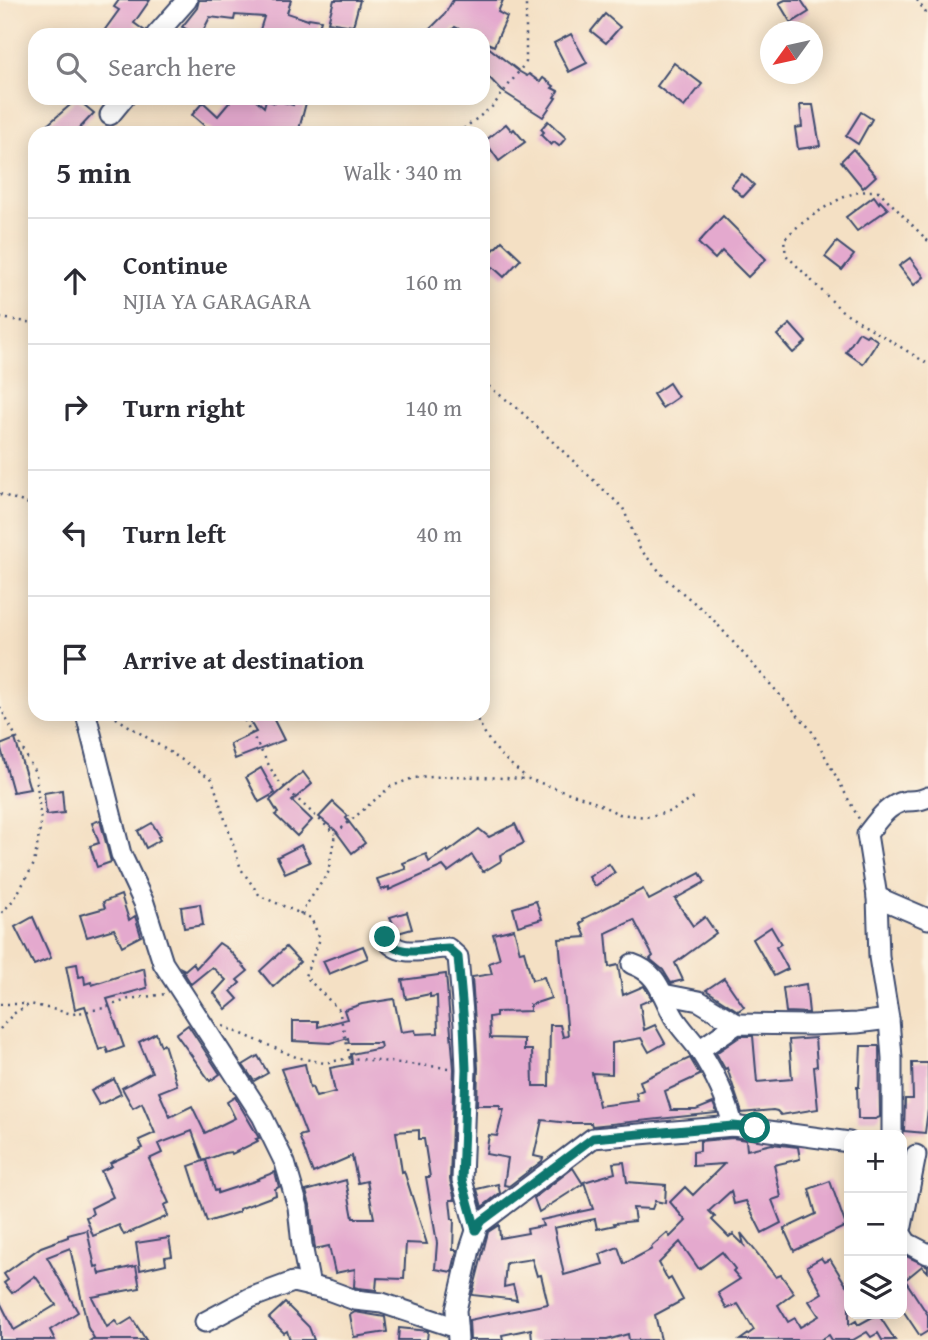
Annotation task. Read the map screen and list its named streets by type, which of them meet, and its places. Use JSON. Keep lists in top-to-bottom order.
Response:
{
  "north": "bottom left",
  "page": {
    "search": "Search here",
    "heading": ["5 min", "Walk · 340 m"],
    "list": [
      ["Continue", "NJIA YA GARAGARA", "160 m"],
      ["Turn right", "140 m"],
      ["Turn left", "40 m"],
      "Arrive at destination"
    ],
    "map_buttons": ["+", "−"]
  }
}
